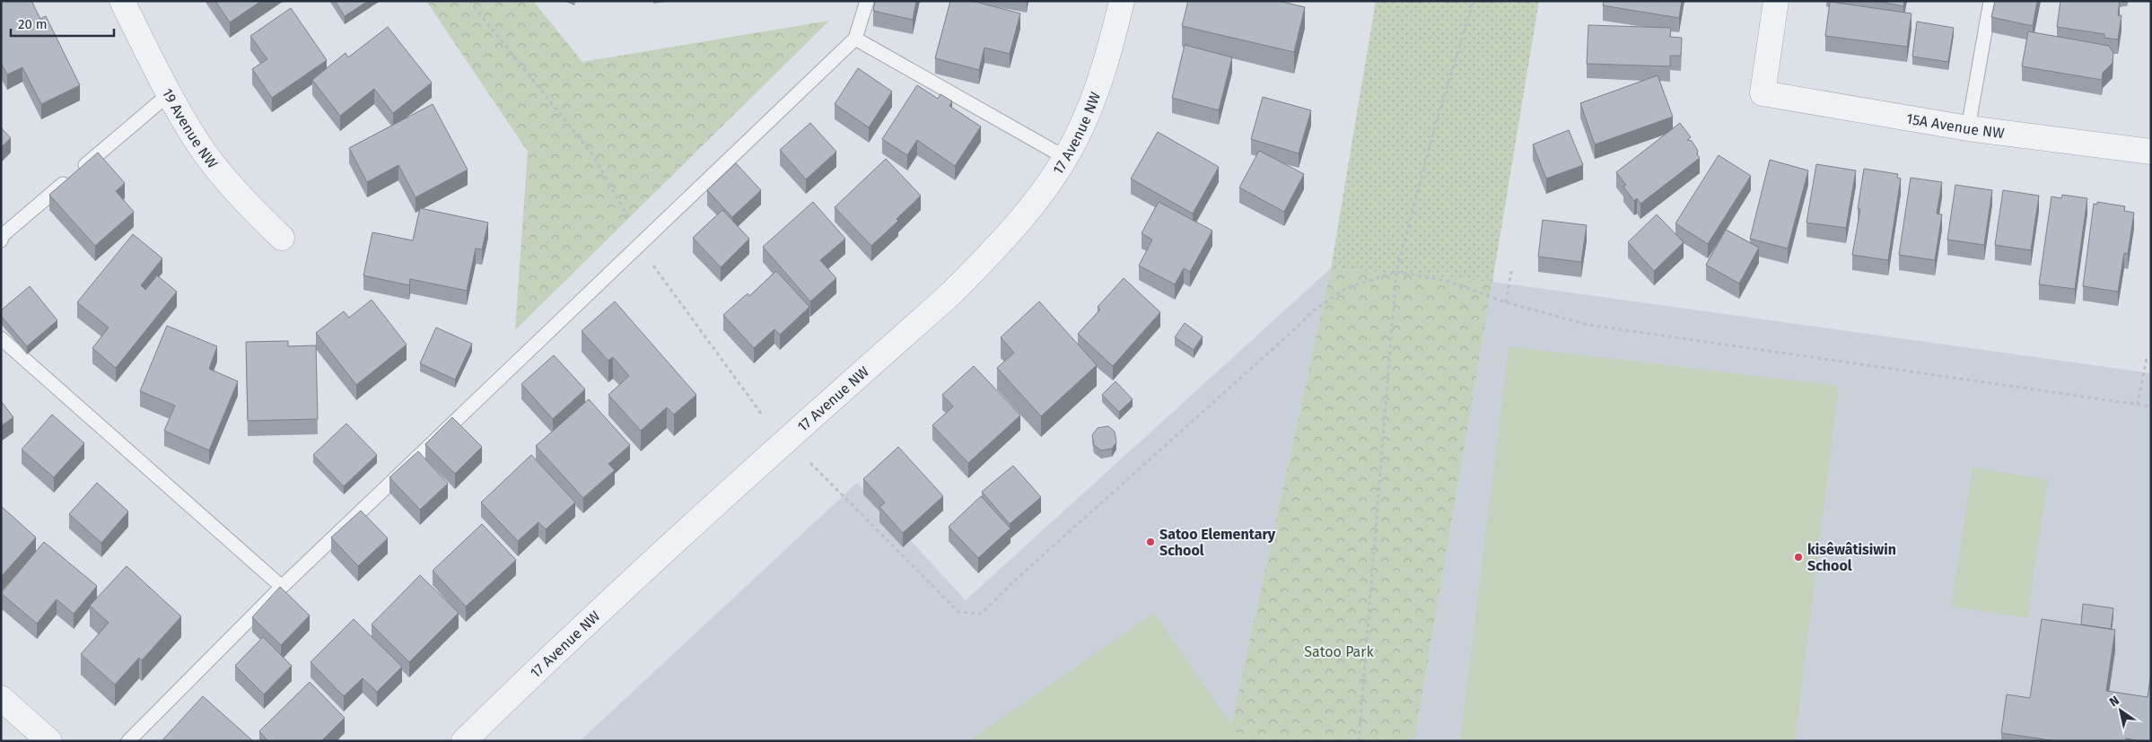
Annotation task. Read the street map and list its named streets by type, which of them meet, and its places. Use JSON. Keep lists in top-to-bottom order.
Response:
{
  "streets": {
    "street": ["15A Avenue NW", "19 Avenue NW", "17 Avenue NW"]
  },
  "parks": ["Satoo Park"],
  "places": ["Satoo Elementary School", "kisêwâtisiwin School"],
  "scale_bar": "20 m",
  "north": "top left"
}
